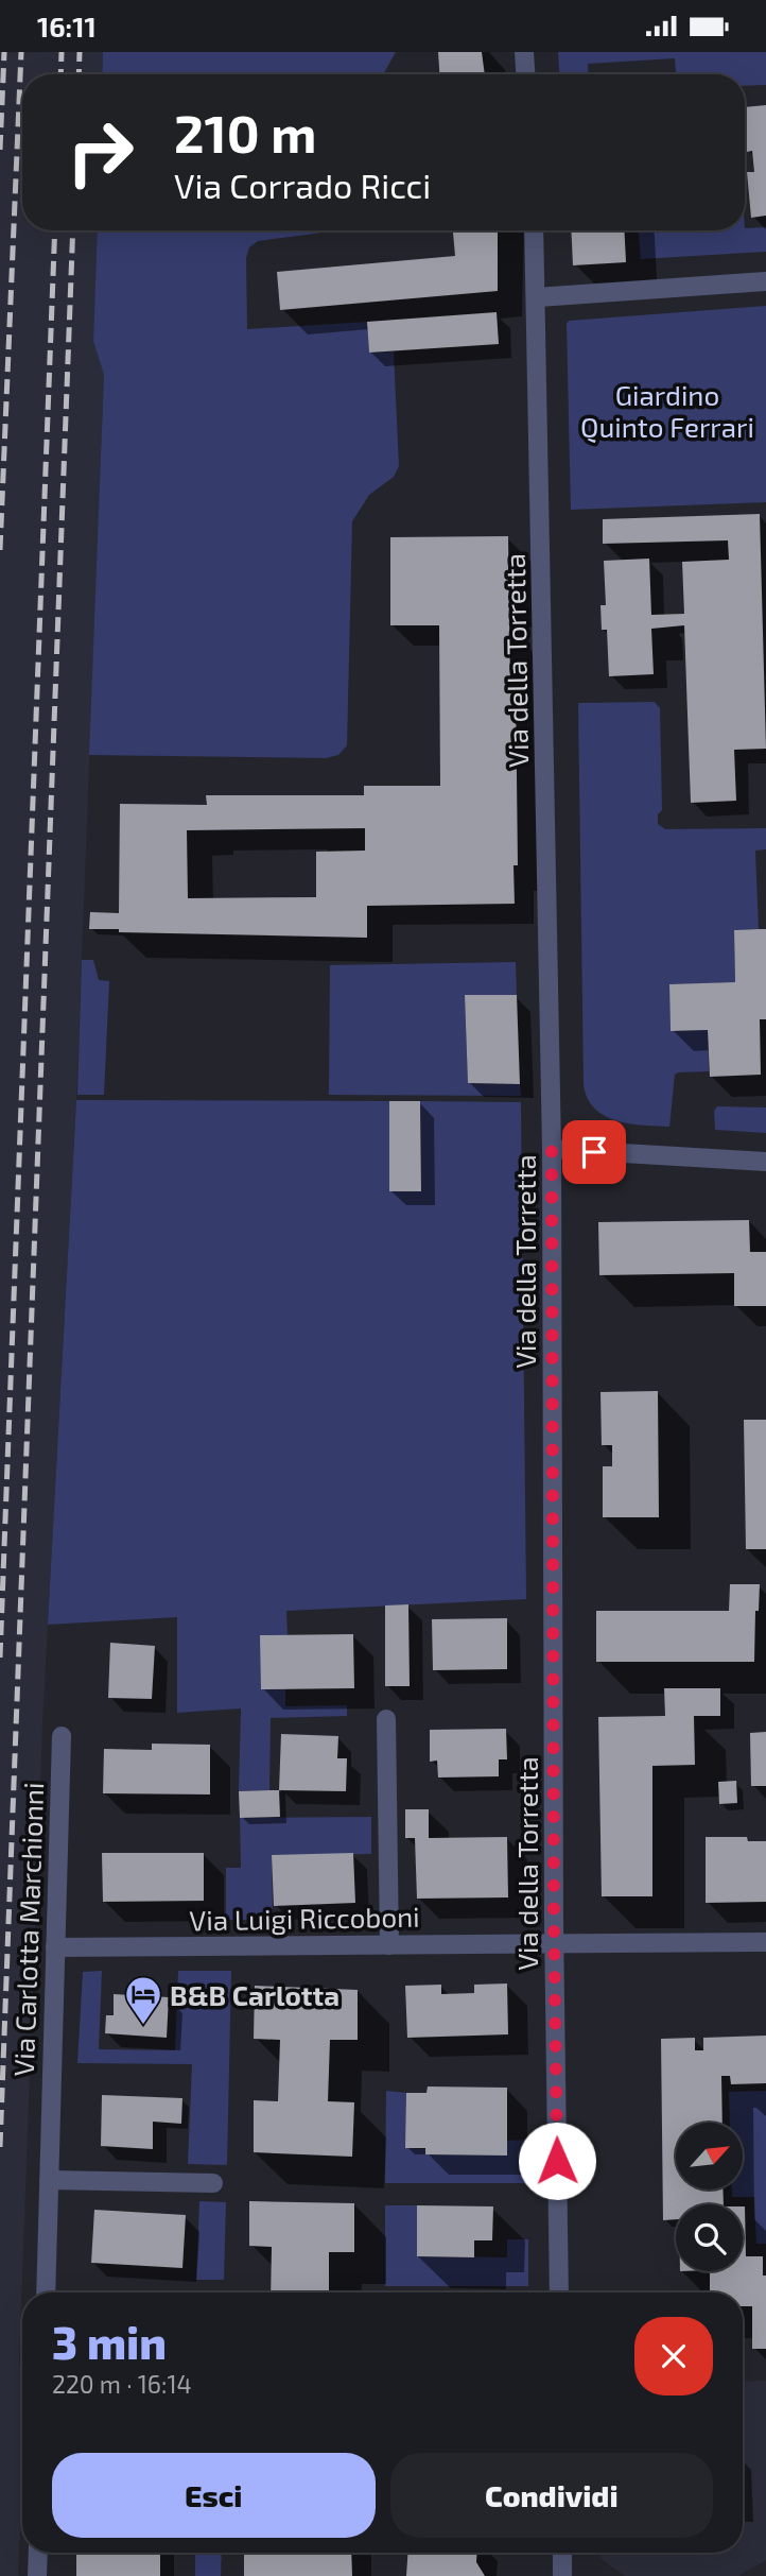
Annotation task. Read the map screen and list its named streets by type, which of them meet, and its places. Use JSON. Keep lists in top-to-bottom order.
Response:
{
  "streets": {
    "street": ["Via della Torretta", "Via Luigi Riccoboni", "Via Carlotta Marchionni"]
  },
  "crossings": [
    ["Via della Torretta", "Via Luigi Riccoboni"],
    ["Via Luigi Riccoboni", "Via Carlotta Marchionni"]
  ],
  "parks": ["Giardino Quinto Ferrari"],
  "places": {
    "hotel": ["B&B Carlotta"]
  },
  "north": "top right",
  "page": {
    "status": "16:11",
    "turn": ["210 m", "Via Corrado Ricci"],
    "heading": ["3 min", "220 m · 16:14"],
    "buttons": ["Esci", "Condividi"]
  }
}
